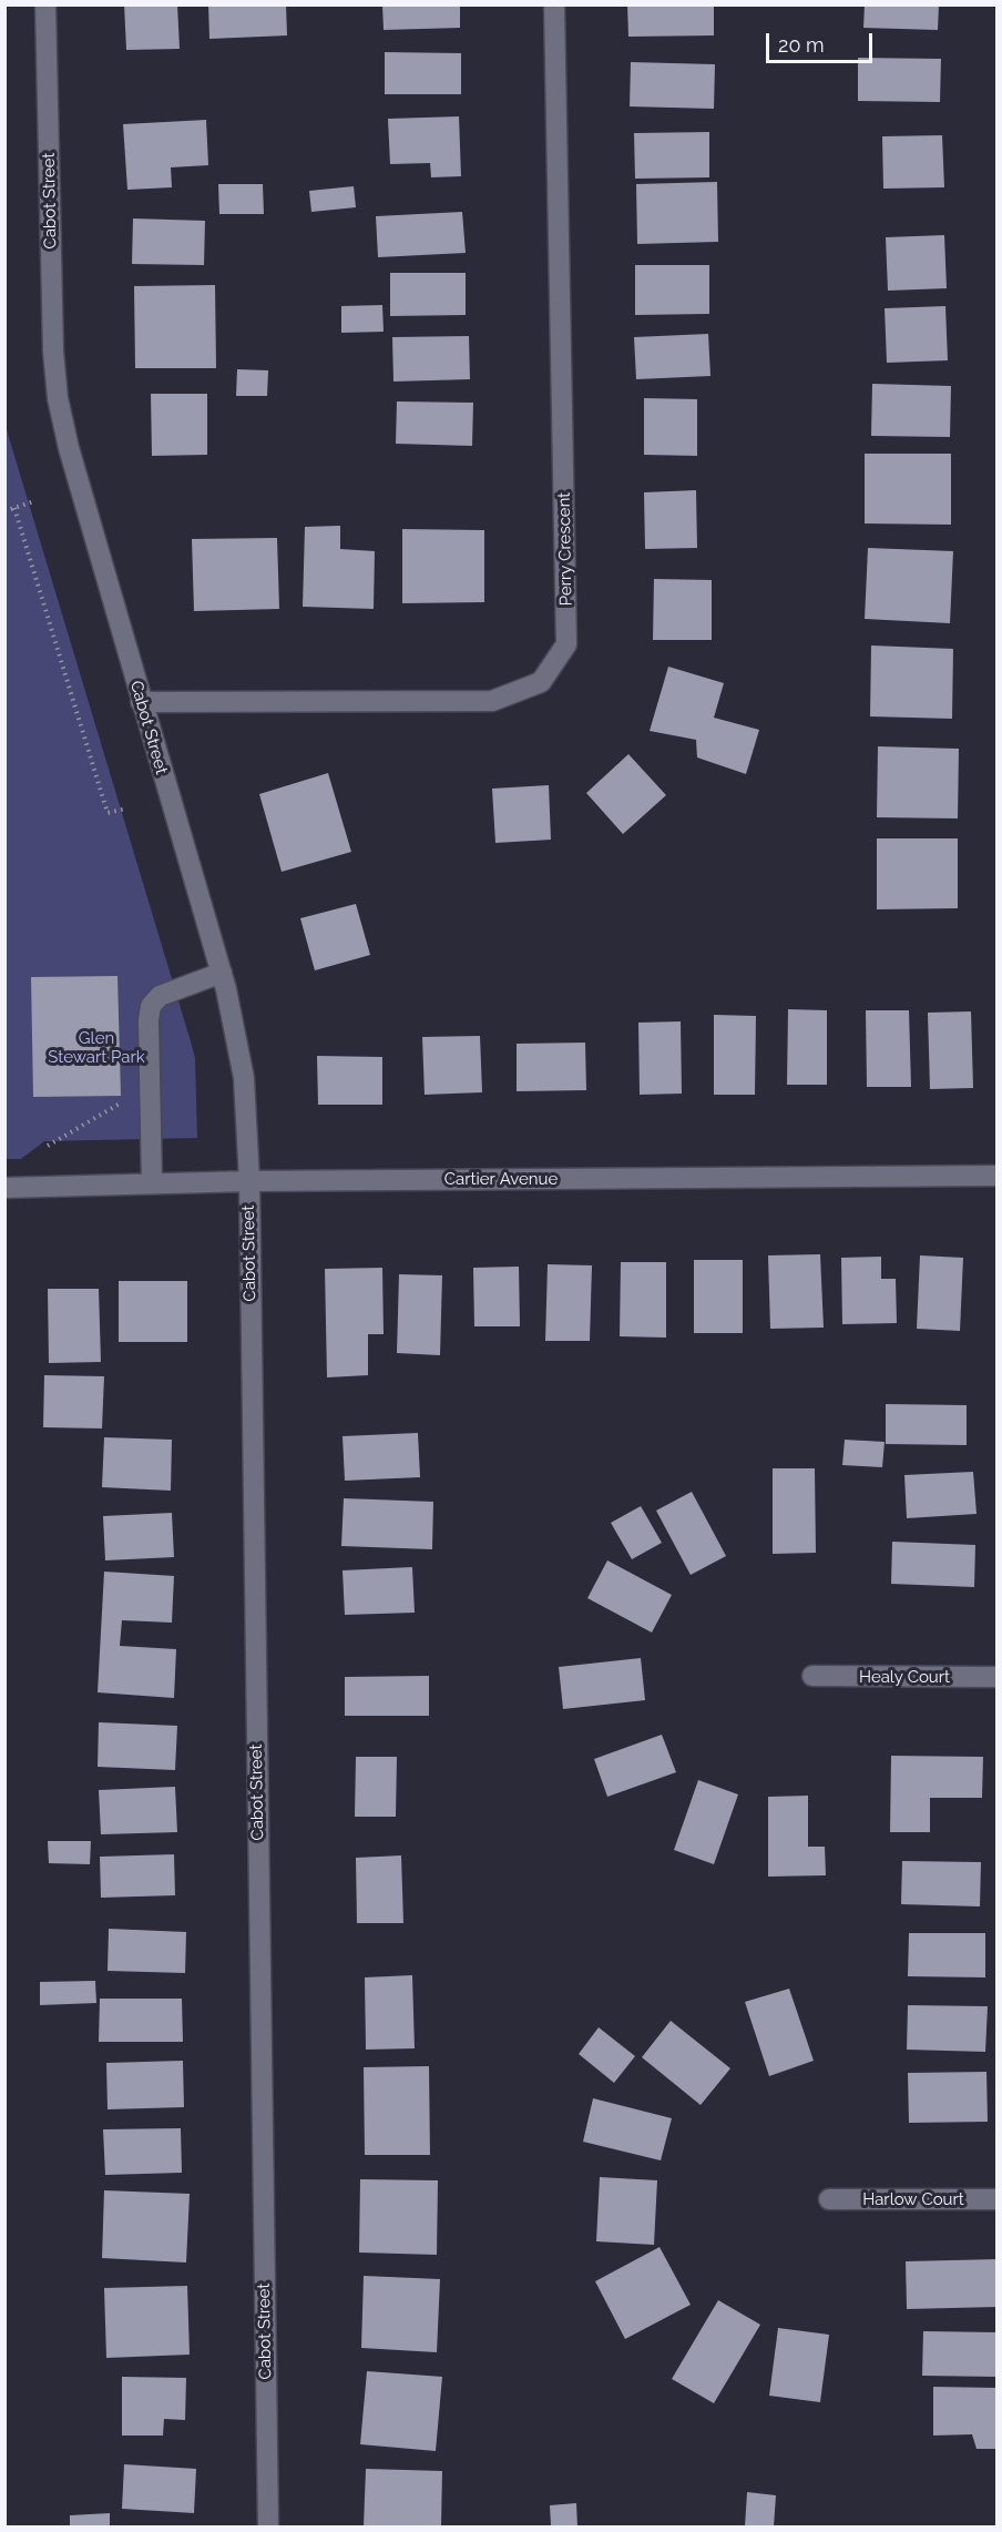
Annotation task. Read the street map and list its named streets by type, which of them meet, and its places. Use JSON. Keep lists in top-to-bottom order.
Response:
{
  "streets": {
    "street": [
      "Cabot Street",
      "Perry Crescent",
      "Cartier Avenue",
      "Healy Court",
      "Harlow Court"
    ]
  },
  "crossings": [
    ["Cabot Street", "Perry Crescent"],
    ["Cabot Street", "Cartier Avenue"]
  ],
  "parks": ["Glen Stewart Park"],
  "scale_bar": "20 m"
}
